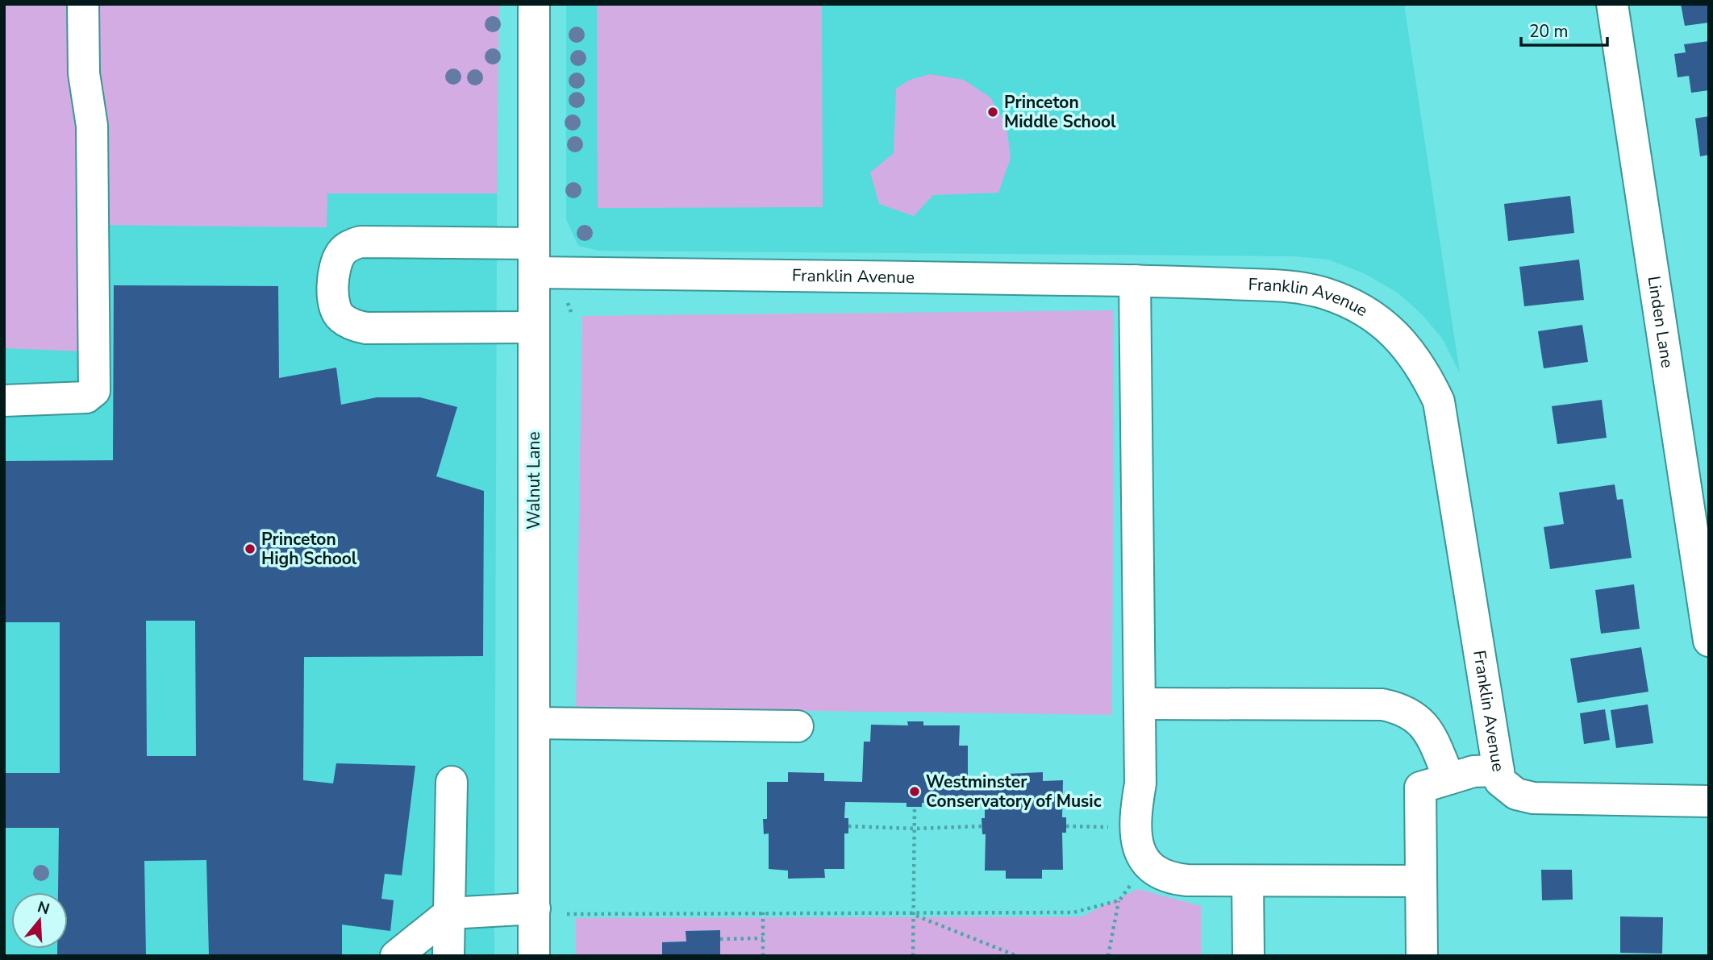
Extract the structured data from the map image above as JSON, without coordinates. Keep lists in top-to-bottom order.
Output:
{
  "streets": {
    "street": ["Franklin Avenue", "Linden Lane", "Walnut Lane"]
  },
  "crossings": [
    ["Franklin Avenue", "Walnut Lane"]
  ],
  "places": ["Princeton Middle School", "Princeton High School", "Westminster Conservatory of Music"],
  "scale_bar": "20 m",
  "north": "top"
}
